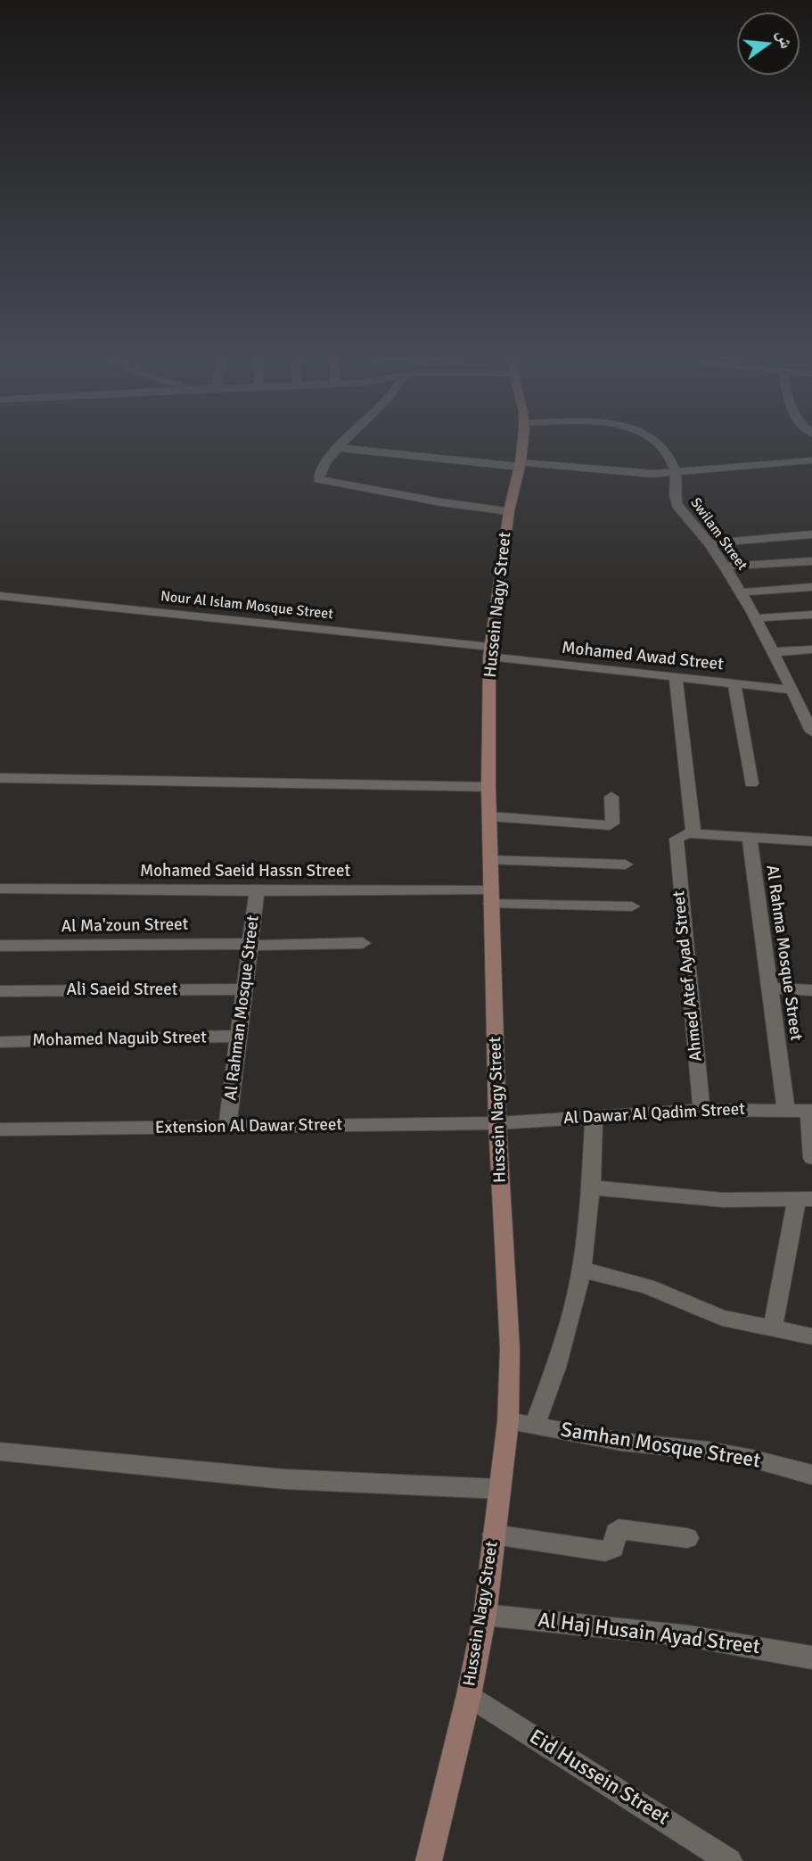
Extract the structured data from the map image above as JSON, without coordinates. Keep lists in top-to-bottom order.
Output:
{
  "streets": {
    "street": [
      "Swilam Street",
      "Hussein Nagy Street",
      "Nour Al Islam Mosque Street",
      "Mohamed Awad Street",
      "Mohamed Saeid Hassn Street",
      "Al Ma'zoun Street",
      "Al Rahma Mosque Street",
      "Ahmed Atef Ayad Street",
      "Ali Saeid Street",
      "Al Rahman Mosque Street",
      "Mohamed Naguib Street",
      "Al Dawar Al Qadim Street",
      "Extension Al Dawar Street",
      "Samhan Mosque Street",
      "Al Haj Husain Ayad Street",
      "Eid Hussein Street"
    ]
  },
  "crossings": [
    ["Swilam Street", "Mohamed Awad Street"],
    ["Hussein Nagy Street", "Nour Al Islam Mosque Street"],
    ["Hussein Nagy Street", "Mohamed Awad Street"],
    ["Hussein Nagy Street", "Mohamed Saeid Hassn Street"],
    ["Hussein Nagy Street", "Al Dawar Al Qadim Street"],
    ["Hussein Nagy Street", "Extension Al Dawar Street"],
    ["Hussein Nagy Street", "Samhan Mosque Street"],
    ["Hussein Nagy Street", "Al Haj Husain Ayad Street"],
    ["Hussein Nagy Street", "Eid Hussein Street"],
    ["Nour Al Islam Mosque Street", "Mohamed Awad Street"],
    ["Mohamed Saeid Hassn Street", "Al Rahman Mosque Street"],
    ["Al Ma'zoun Street", "Al Rahman Mosque Street"],
    ["Al Rahma Mosque Street", "Al Dawar Al Qadim Street"],
    ["Ahmed Atef Ayad Street", "Al Dawar Al Qadim Street"],
    ["Ali Saeid Street", "Al Rahman Mosque Street"],
    ["Al Rahman Mosque Street", "Mohamed Naguib Street"],
    ["Al Rahman Mosque Street", "Extension Al Dawar Street"],
    ["Al Dawar Al Qadim Street", "Extension Al Dawar Street"]
  ],
  "north": "right"
}
